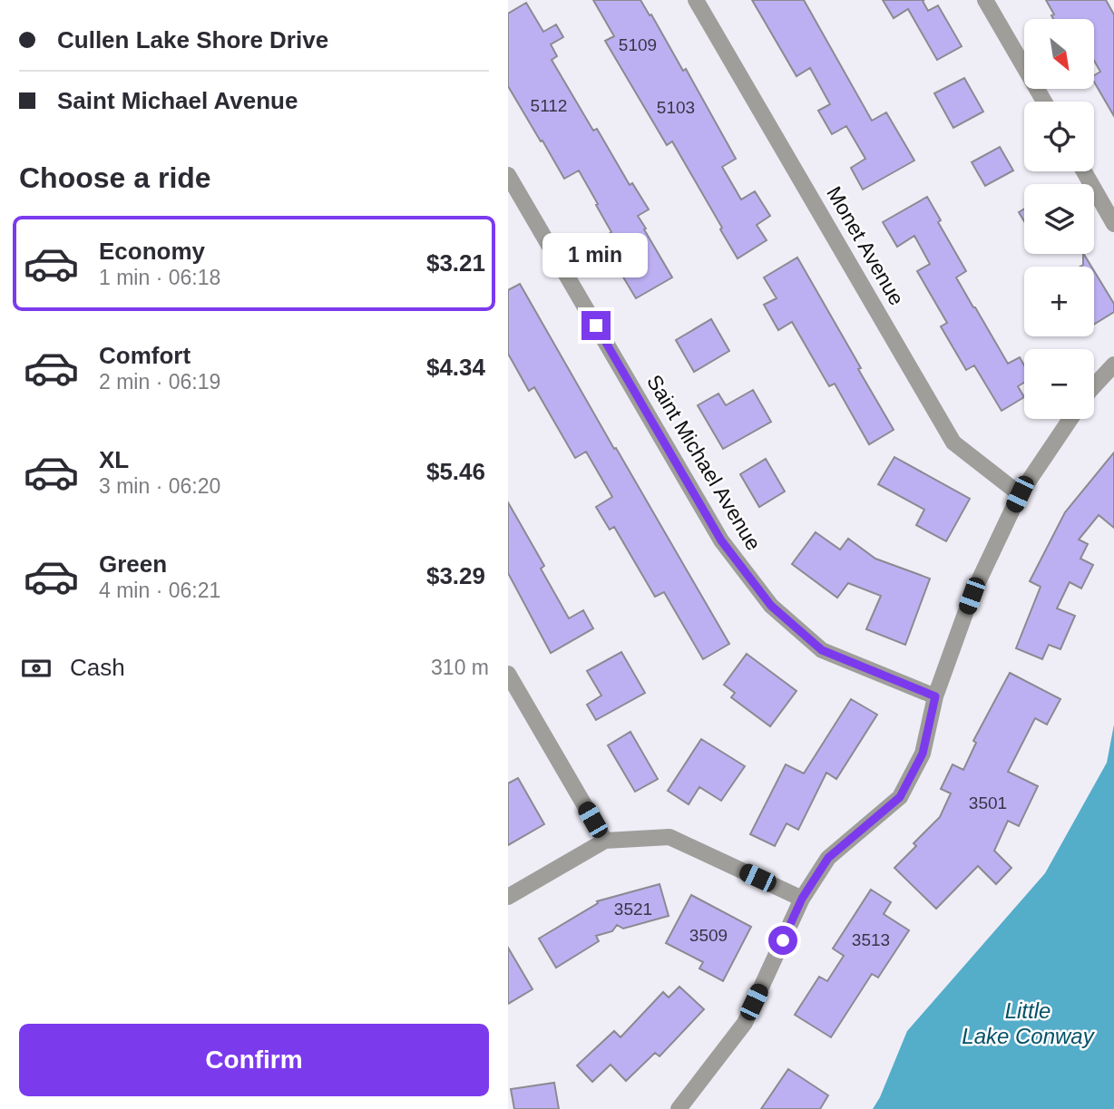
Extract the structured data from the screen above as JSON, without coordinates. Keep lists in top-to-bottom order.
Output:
{
  "streets": {
    "street": ["Monet Avenue", "Saint Michael Avenue"]
  },
  "water": ["Little Lake Conway"],
  "house_numbers": [
    "5109",
    "5112",
    "5103",
    "3501",
    "3521",
    "3509",
    "3513"
  ],
  "north": "bottom right",
  "page": {
    "banner": ["Cullen Lake Shore Drive", "Saint Michael Avenue"],
    "map_buttons": ["+", "−"],
    "heading": "Choose a ride",
    "list": [
      {
        "name": "Economy",
        "note": "1 min · 06:18",
        "value": "$3.21"
      },
      {
        "name": "Comfort",
        "note": "2 min · 06:19",
        "value": "$4.34"
      },
      {
        "name": "XL",
        "note": "3 min · 06:20",
        "value": "$5.46"
      },
      {
        "name": "Green",
        "note": "4 min · 06:21",
        "value": "$3.29"
      }
    ],
    "bubble": "1 min",
    "pay": ["Cash", "310 m"],
    "buttons": "Confirm"
  }
}
